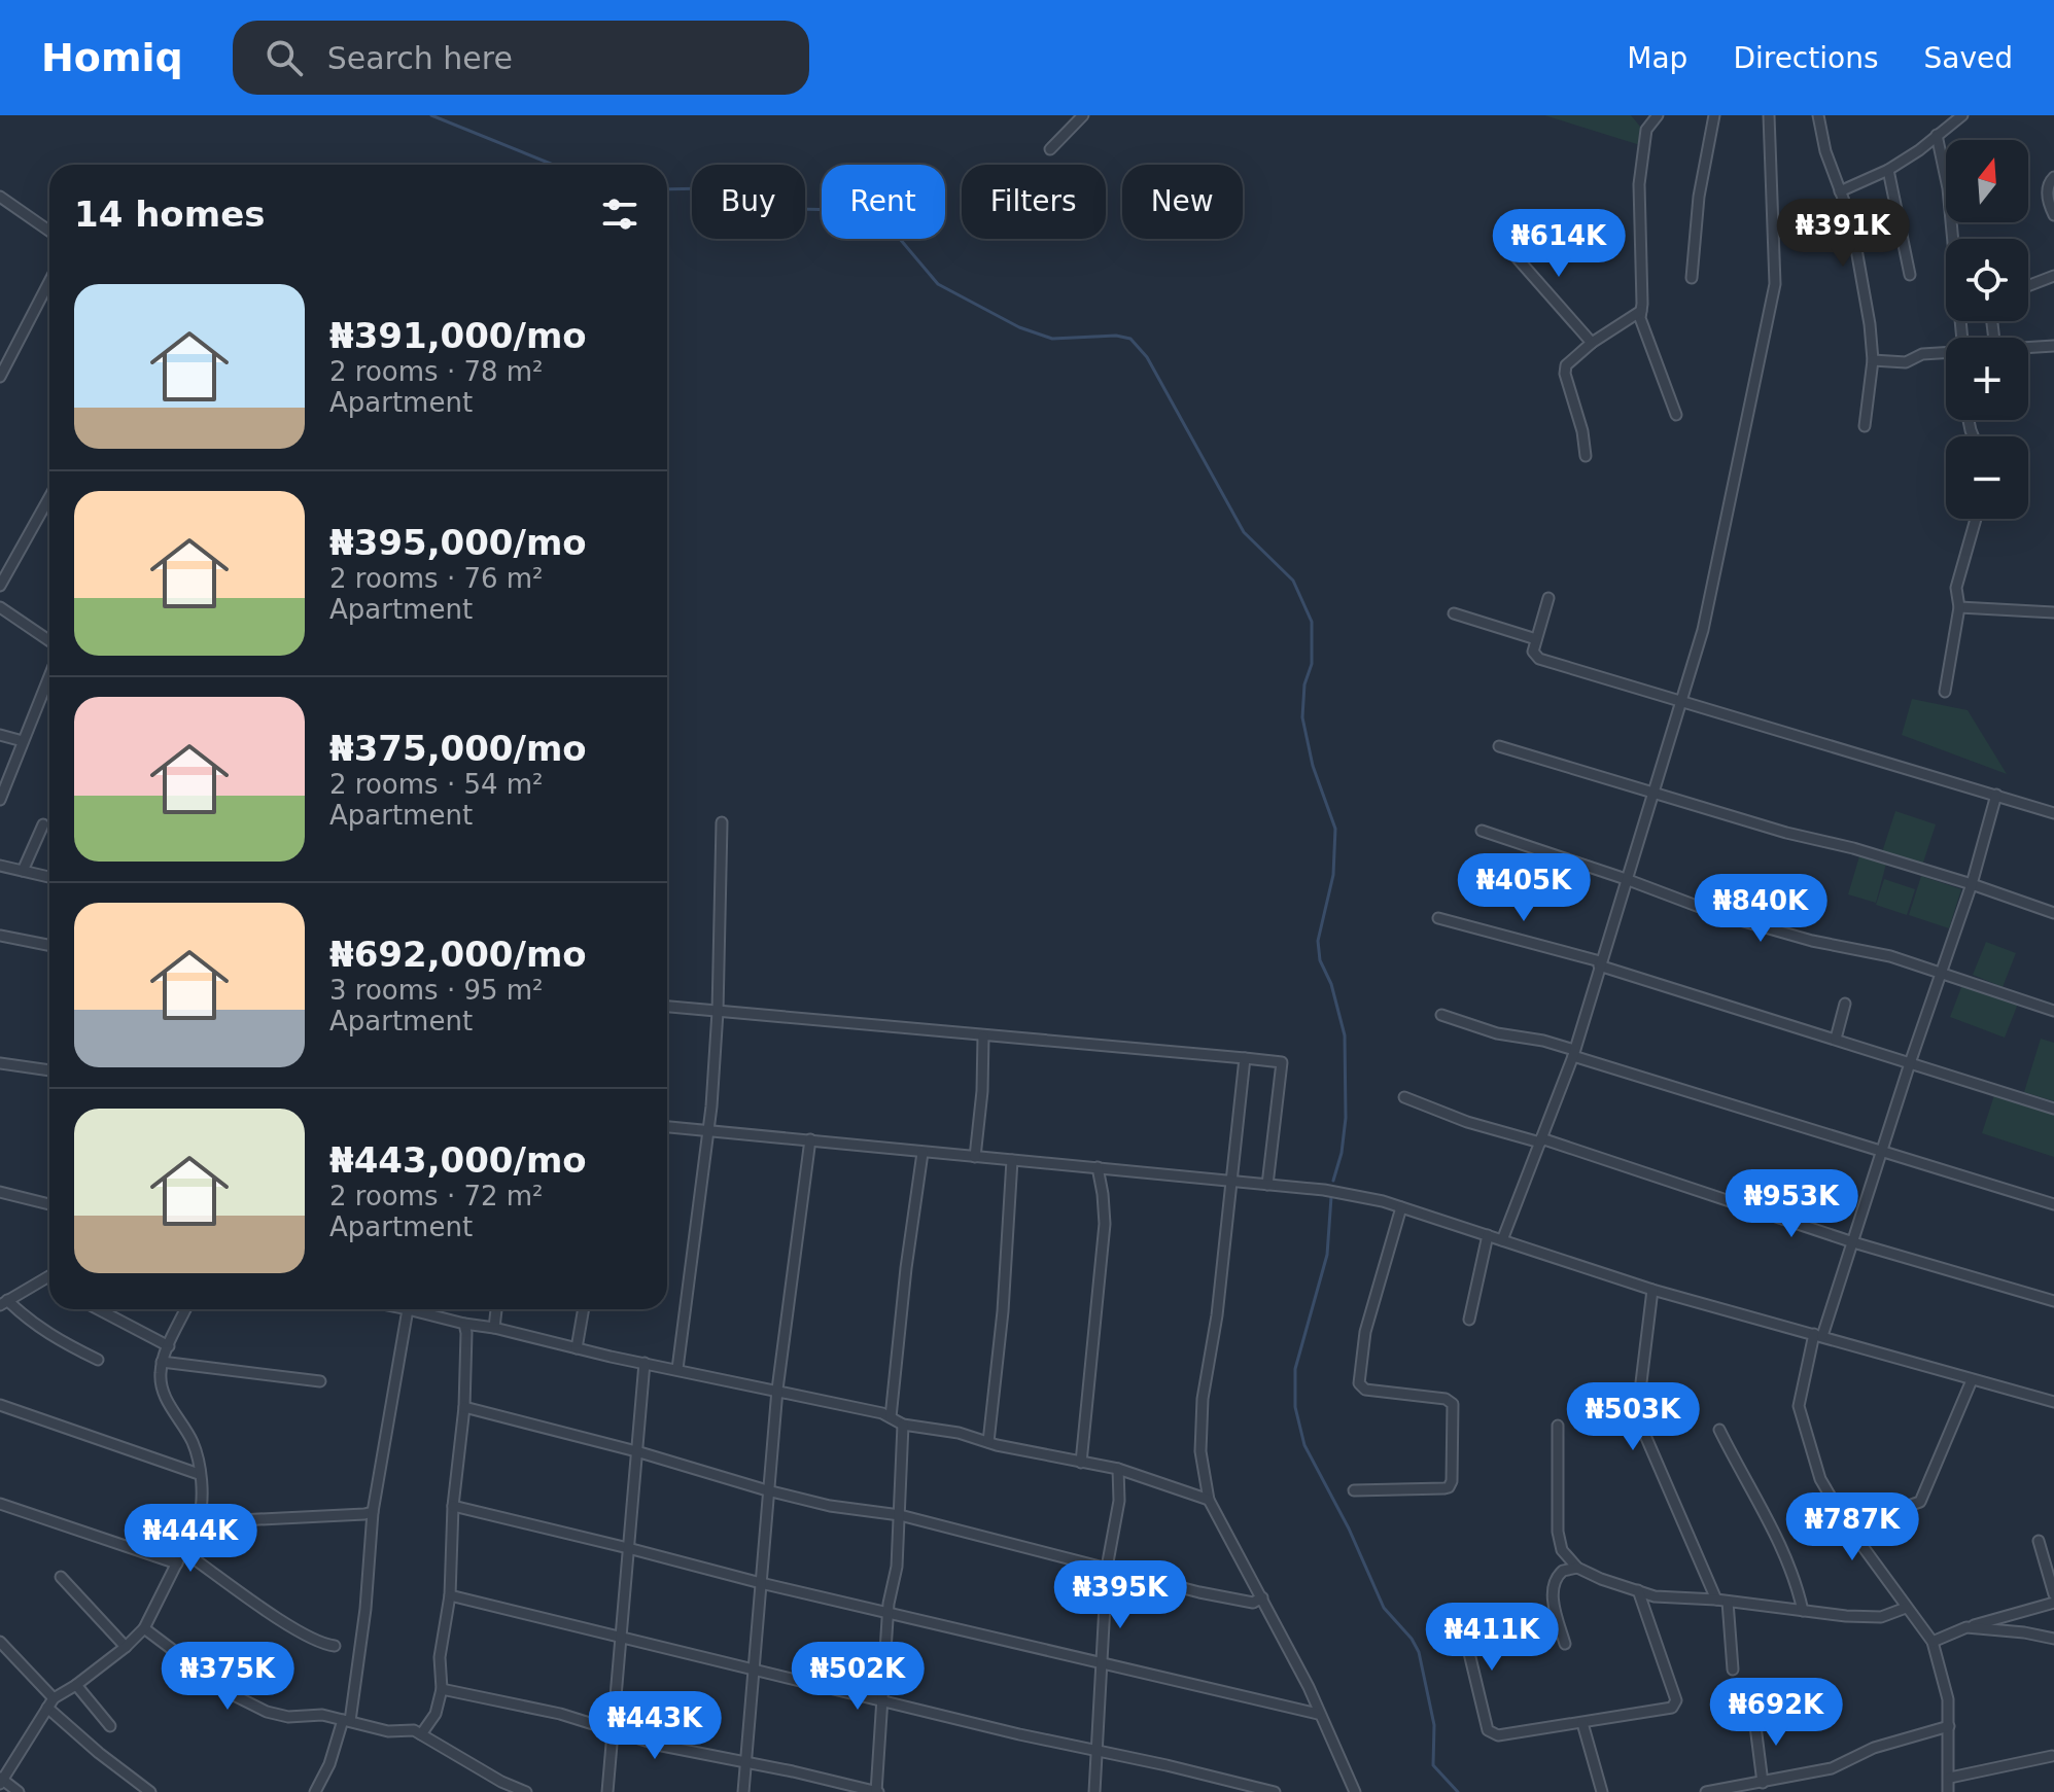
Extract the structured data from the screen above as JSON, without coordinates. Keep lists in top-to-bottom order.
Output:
{
  "north": "top",
  "page": {
    "header": "Homiq",
    "search": "Search here",
    "nav": ["Map", "Directions", "Saved"],
    "map_buttons": ["+", "−"],
    "chip": [
      "Buy",
      "Rent",
      "Filters",
      "New"
    ],
    "heading": "14 homes",
    "price": [
      "₦391K",
      "₦614K",
      "₦405K",
      "₦840K",
      "₦953K",
      "₦503K",
      "₦787K",
      "₦444K",
      "₦395K",
      "₦411K",
      "₦375K",
      "₦502K",
      "₦692K",
      "₦443K"
    ],
    "list": [
      {
        "name": "₦391,000/mo",
        "note": "2 rooms · 78 m² · Apartment"
      },
      {
        "name": "₦395,000/mo",
        "note": "2 rooms · 76 m² · Apartment"
      },
      {
        "name": "₦375,000/mo",
        "note": "2 rooms · 54 m² · Apartment"
      },
      {
        "name": "₦692,000/mo",
        "note": "3 rooms · 95 m² · Apartment"
      },
      {
        "name": "₦443,000/mo",
        "note": "2 rooms · 72 m² · Apartment"
      }
    ]
  }
}
